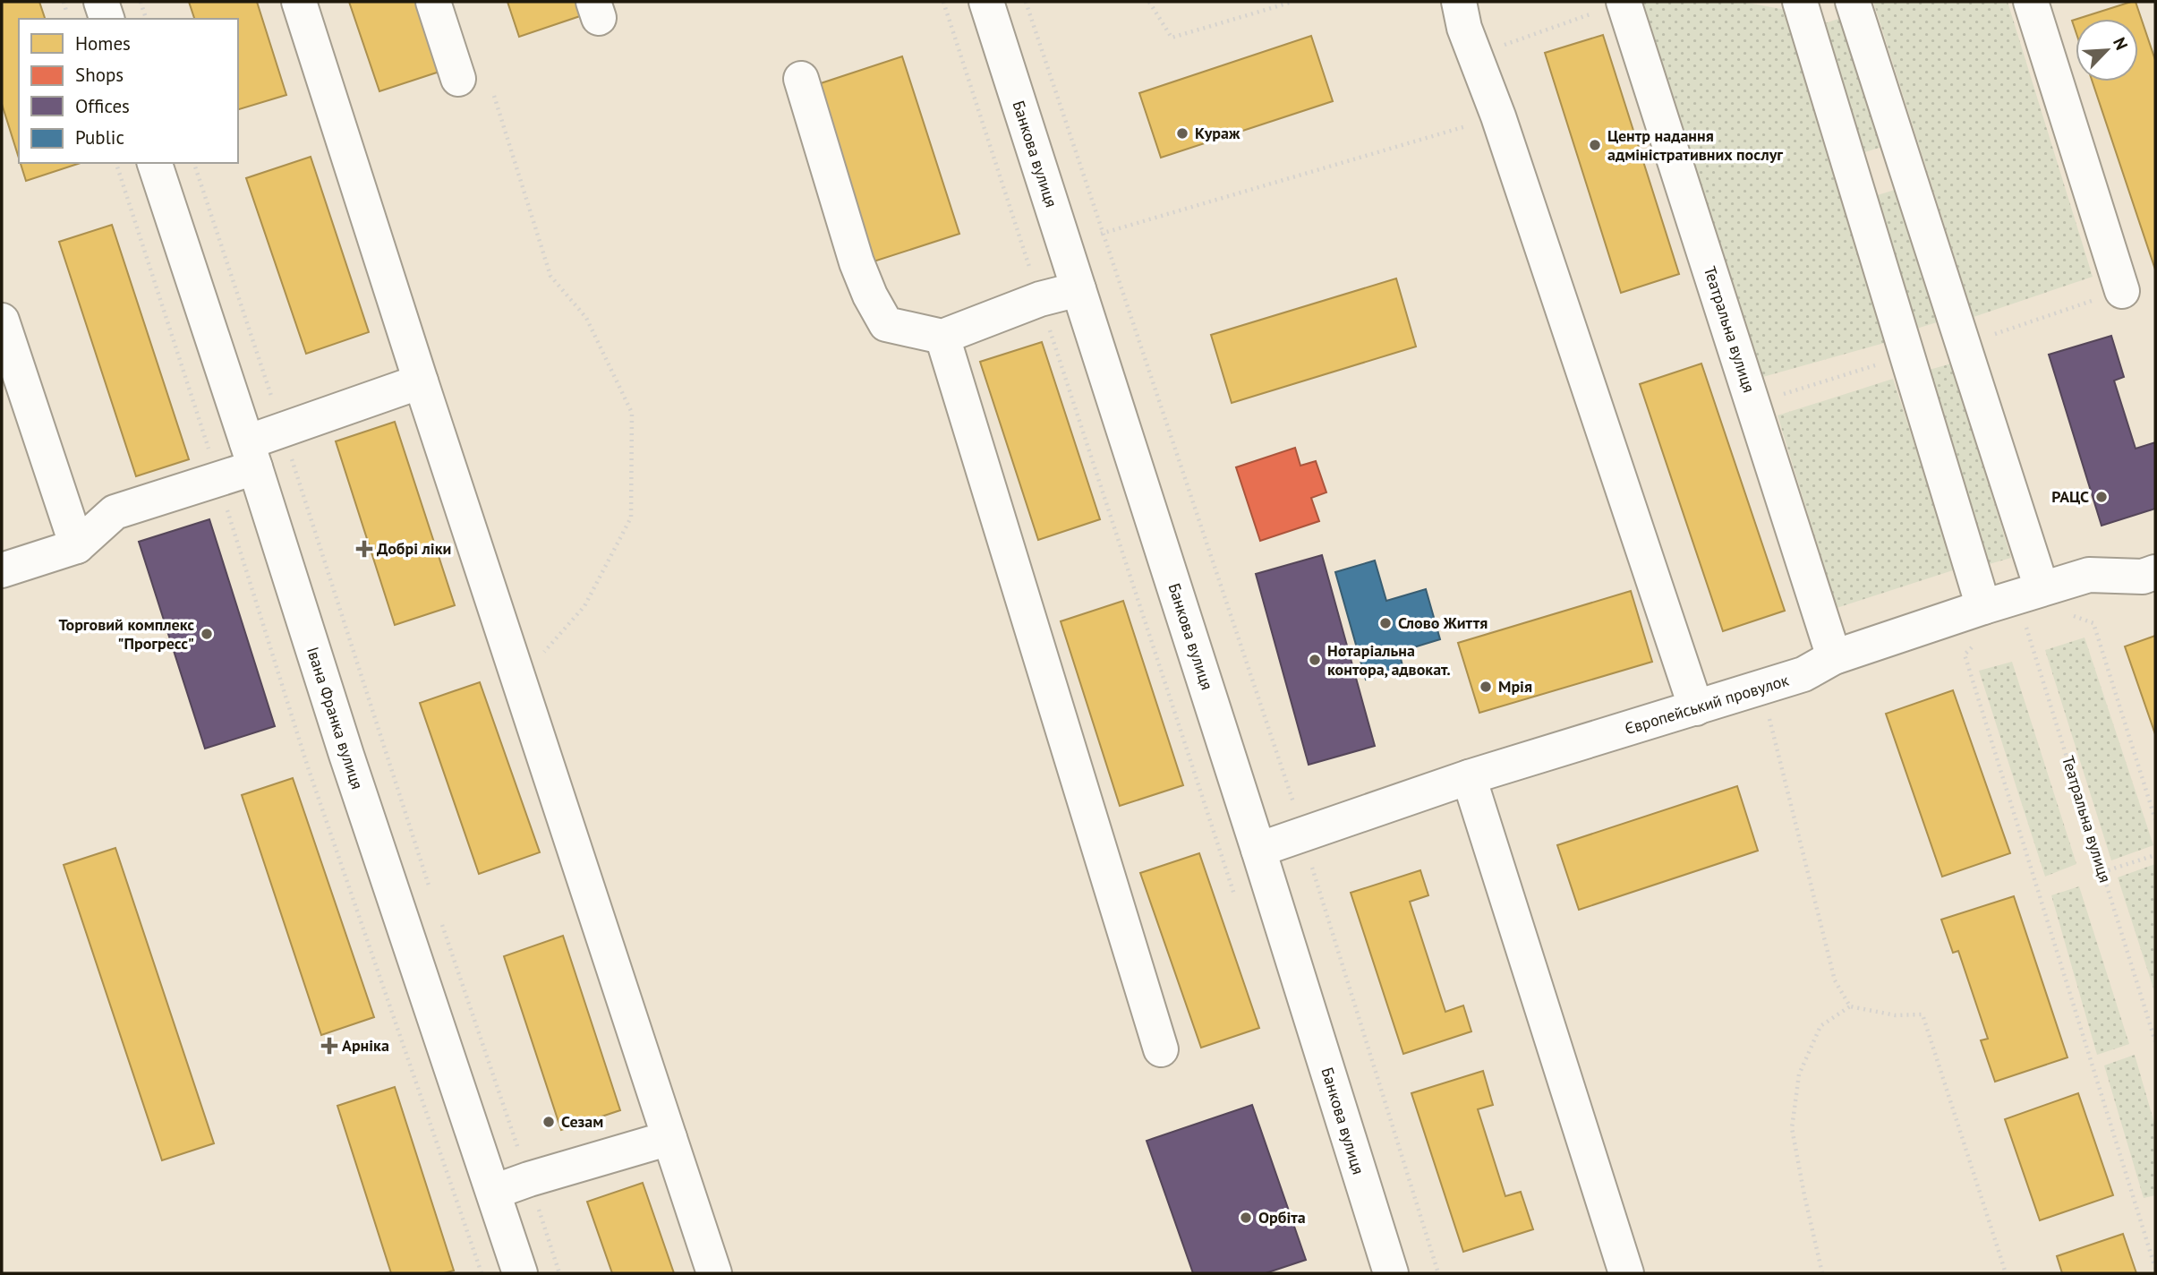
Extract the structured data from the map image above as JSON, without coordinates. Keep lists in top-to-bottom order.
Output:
{
  "streets": {
    "street": [
      "Банкова вулиця",
      "Театральна вулиця",
      "Європейський провулок",
      "Івана Франка вулиця"
    ]
  },
  "crossings": [
    ["Банкова вулиця", "Європейський провулок"],
    ["Театральна вулиця", "Європейський провулок"]
  ],
  "places": {
    "other": [
      "Кураж",
      "Центр надання адміністративних послуг",
      "РАЦС",
      "Слово Життя",
      "Торговий комплекс \"Прогресс\"",
      "Нотаріальна контора, адвокат.",
      "Мрія",
      "Сезам",
      "Орбіта"
    ],
    "health": ["Добрі ліки", "Арніка"]
  },
  "legend": [
    "Homes",
    "Shops",
    "Offices",
    "Public"
  ],
  "north": "top right"
}
